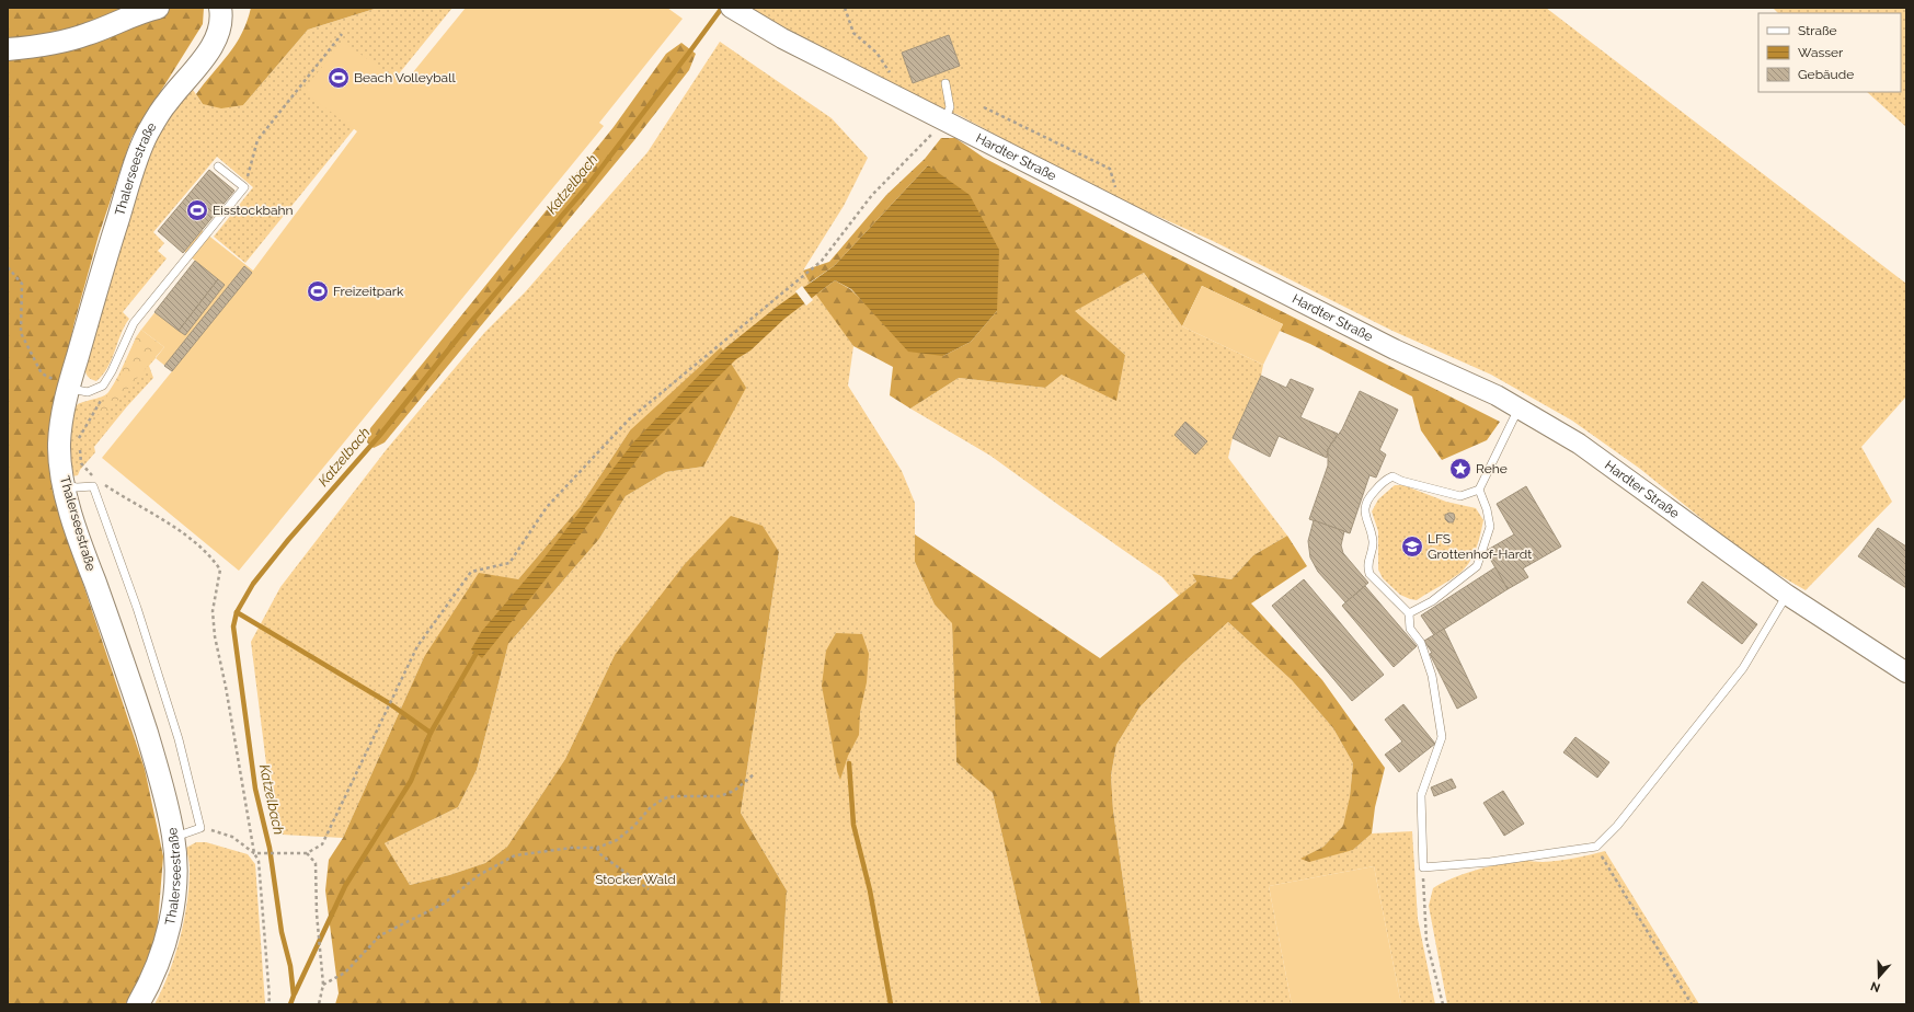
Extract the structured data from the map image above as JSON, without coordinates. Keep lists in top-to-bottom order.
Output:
{
  "streets": {
    "main road": ["Thalerseestraße"],
    "street": ["Hardter Straße"]
  },
  "water": ["Katzelbach"],
  "parks": ["Stocker Wald"],
  "places": {
    "sports": ["Beach Volleyball", "Eisstockbahn", "Freizeitpark"],
    "place": ["Rehe"],
    "school or university": ["LFS Grottenhof-Hardt"]
  },
  "legend": ["Straße", "Wasser", "Gebäude"],
  "north": "bottom"
}
